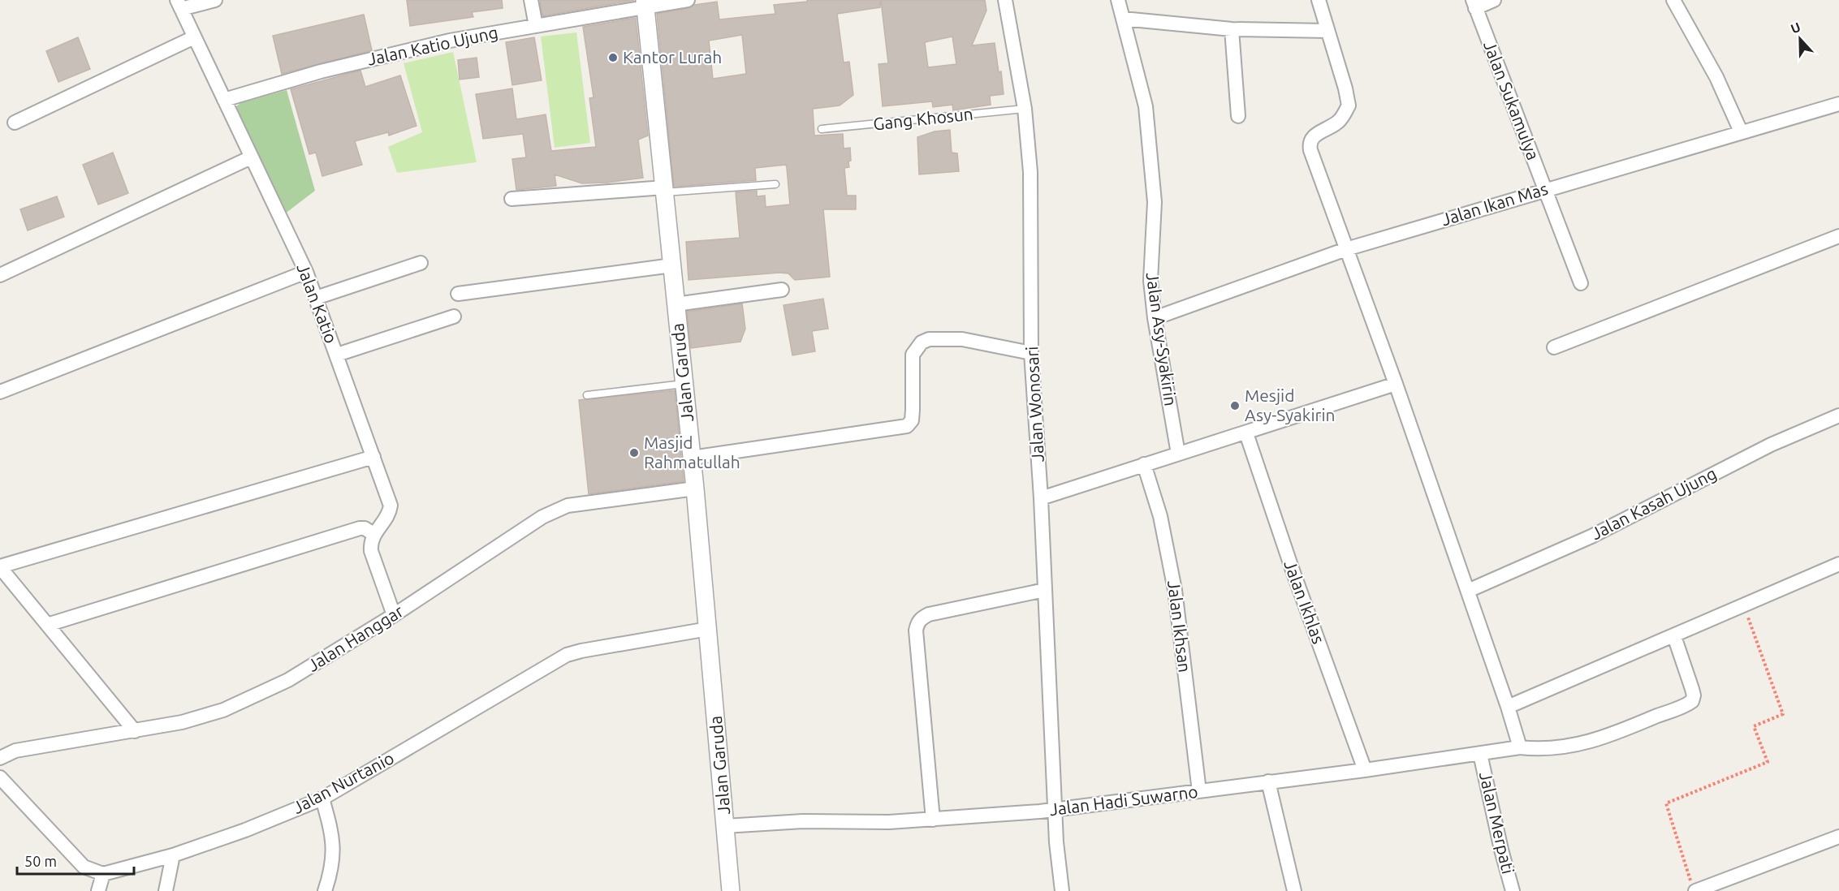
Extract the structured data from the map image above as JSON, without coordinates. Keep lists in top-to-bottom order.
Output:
{
  "streets": {
    "street": [
      "Jalan Katio Ujung",
      "Jalan Sukamulya",
      "Jalan Ikan Mas",
      "Jalan Katio",
      "Jalan Asy-Syakirin",
      "Jalan Garuda",
      "Jalan Wonosari",
      "Jalan Kasah Ujung",
      "Jalan Ikhlas",
      "Jalan Ikhsan",
      "Jalan Hanggar",
      "Jalan Nurtanio",
      "Jalan Hadi Suwarno",
      "Jalan Merpati"
    ],
    "lane": ["Gang Khosun"]
  },
  "crossings": [
    ["Jalan Katio Ujung", "Jalan Katio"],
    ["Jalan Katio Ujung", "Jalan Garuda"],
    ["Jalan Sukamulya", "Jalan Ikan Mas"],
    ["Gang Khosun", "Jalan Wonosari"],
    ["Jalan Ikan Mas", "Jalan Asy-Syakirin"],
    ["Jalan Garuda", "Jalan Hanggar"],
    ["Jalan Garuda", "Jalan Nurtanio"],
    ["Jalan Garuda", "Jalan Hadi Suwarno"],
    ["Jalan Wonosari", "Jalan Hadi Suwarno"],
    ["Jalan Ikhlas", "Jalan Hadi Suwarno"],
    ["Jalan Ikhsan", "Jalan Hadi Suwarno"],
    ["Jalan Hadi Suwarno", "Jalan Merpati"]
  ],
  "places": ["Kantor Lurah", "Mesjid Asy-Syakirin", "Masjid Rahmatullah"],
  "scale_bar": "50 m",
  "north": "top"
}
